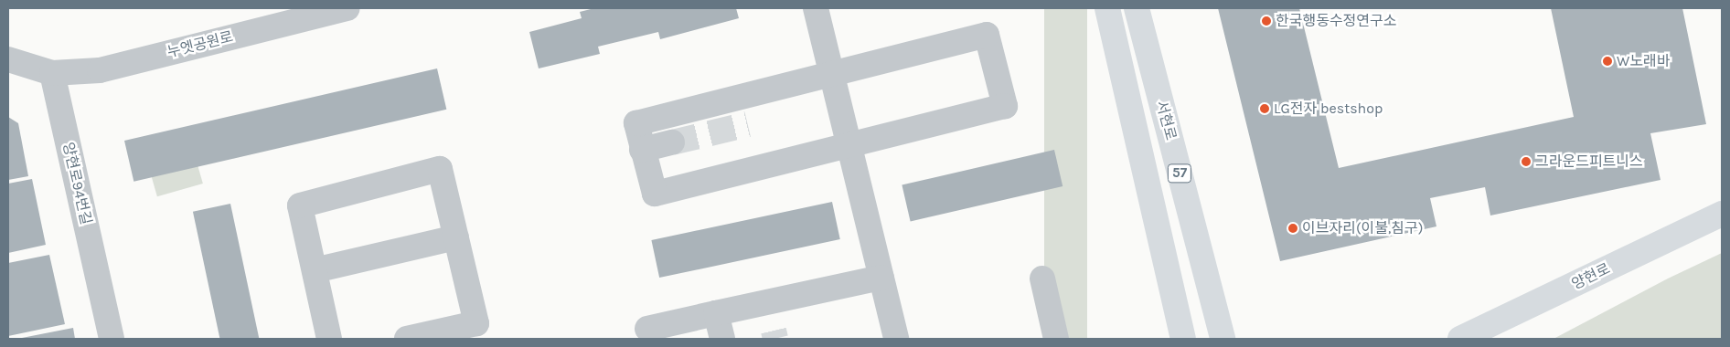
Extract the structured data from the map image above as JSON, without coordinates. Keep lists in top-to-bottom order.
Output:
{
  "streets": {
    "main road": ["서현로", "57", "양현로"],
    "street": ["누엣공원로", "양현로94번길"]
  },
  "crossings": [
    ["누엣공원로", "양현로94번길"]
  ],
  "places": [
    "한국행동수정연구소",
    "W노래바",
    "LG전자 bestshop",
    "그라운드피트니스",
    "이브자리(이불,침구)"
  ]
}
